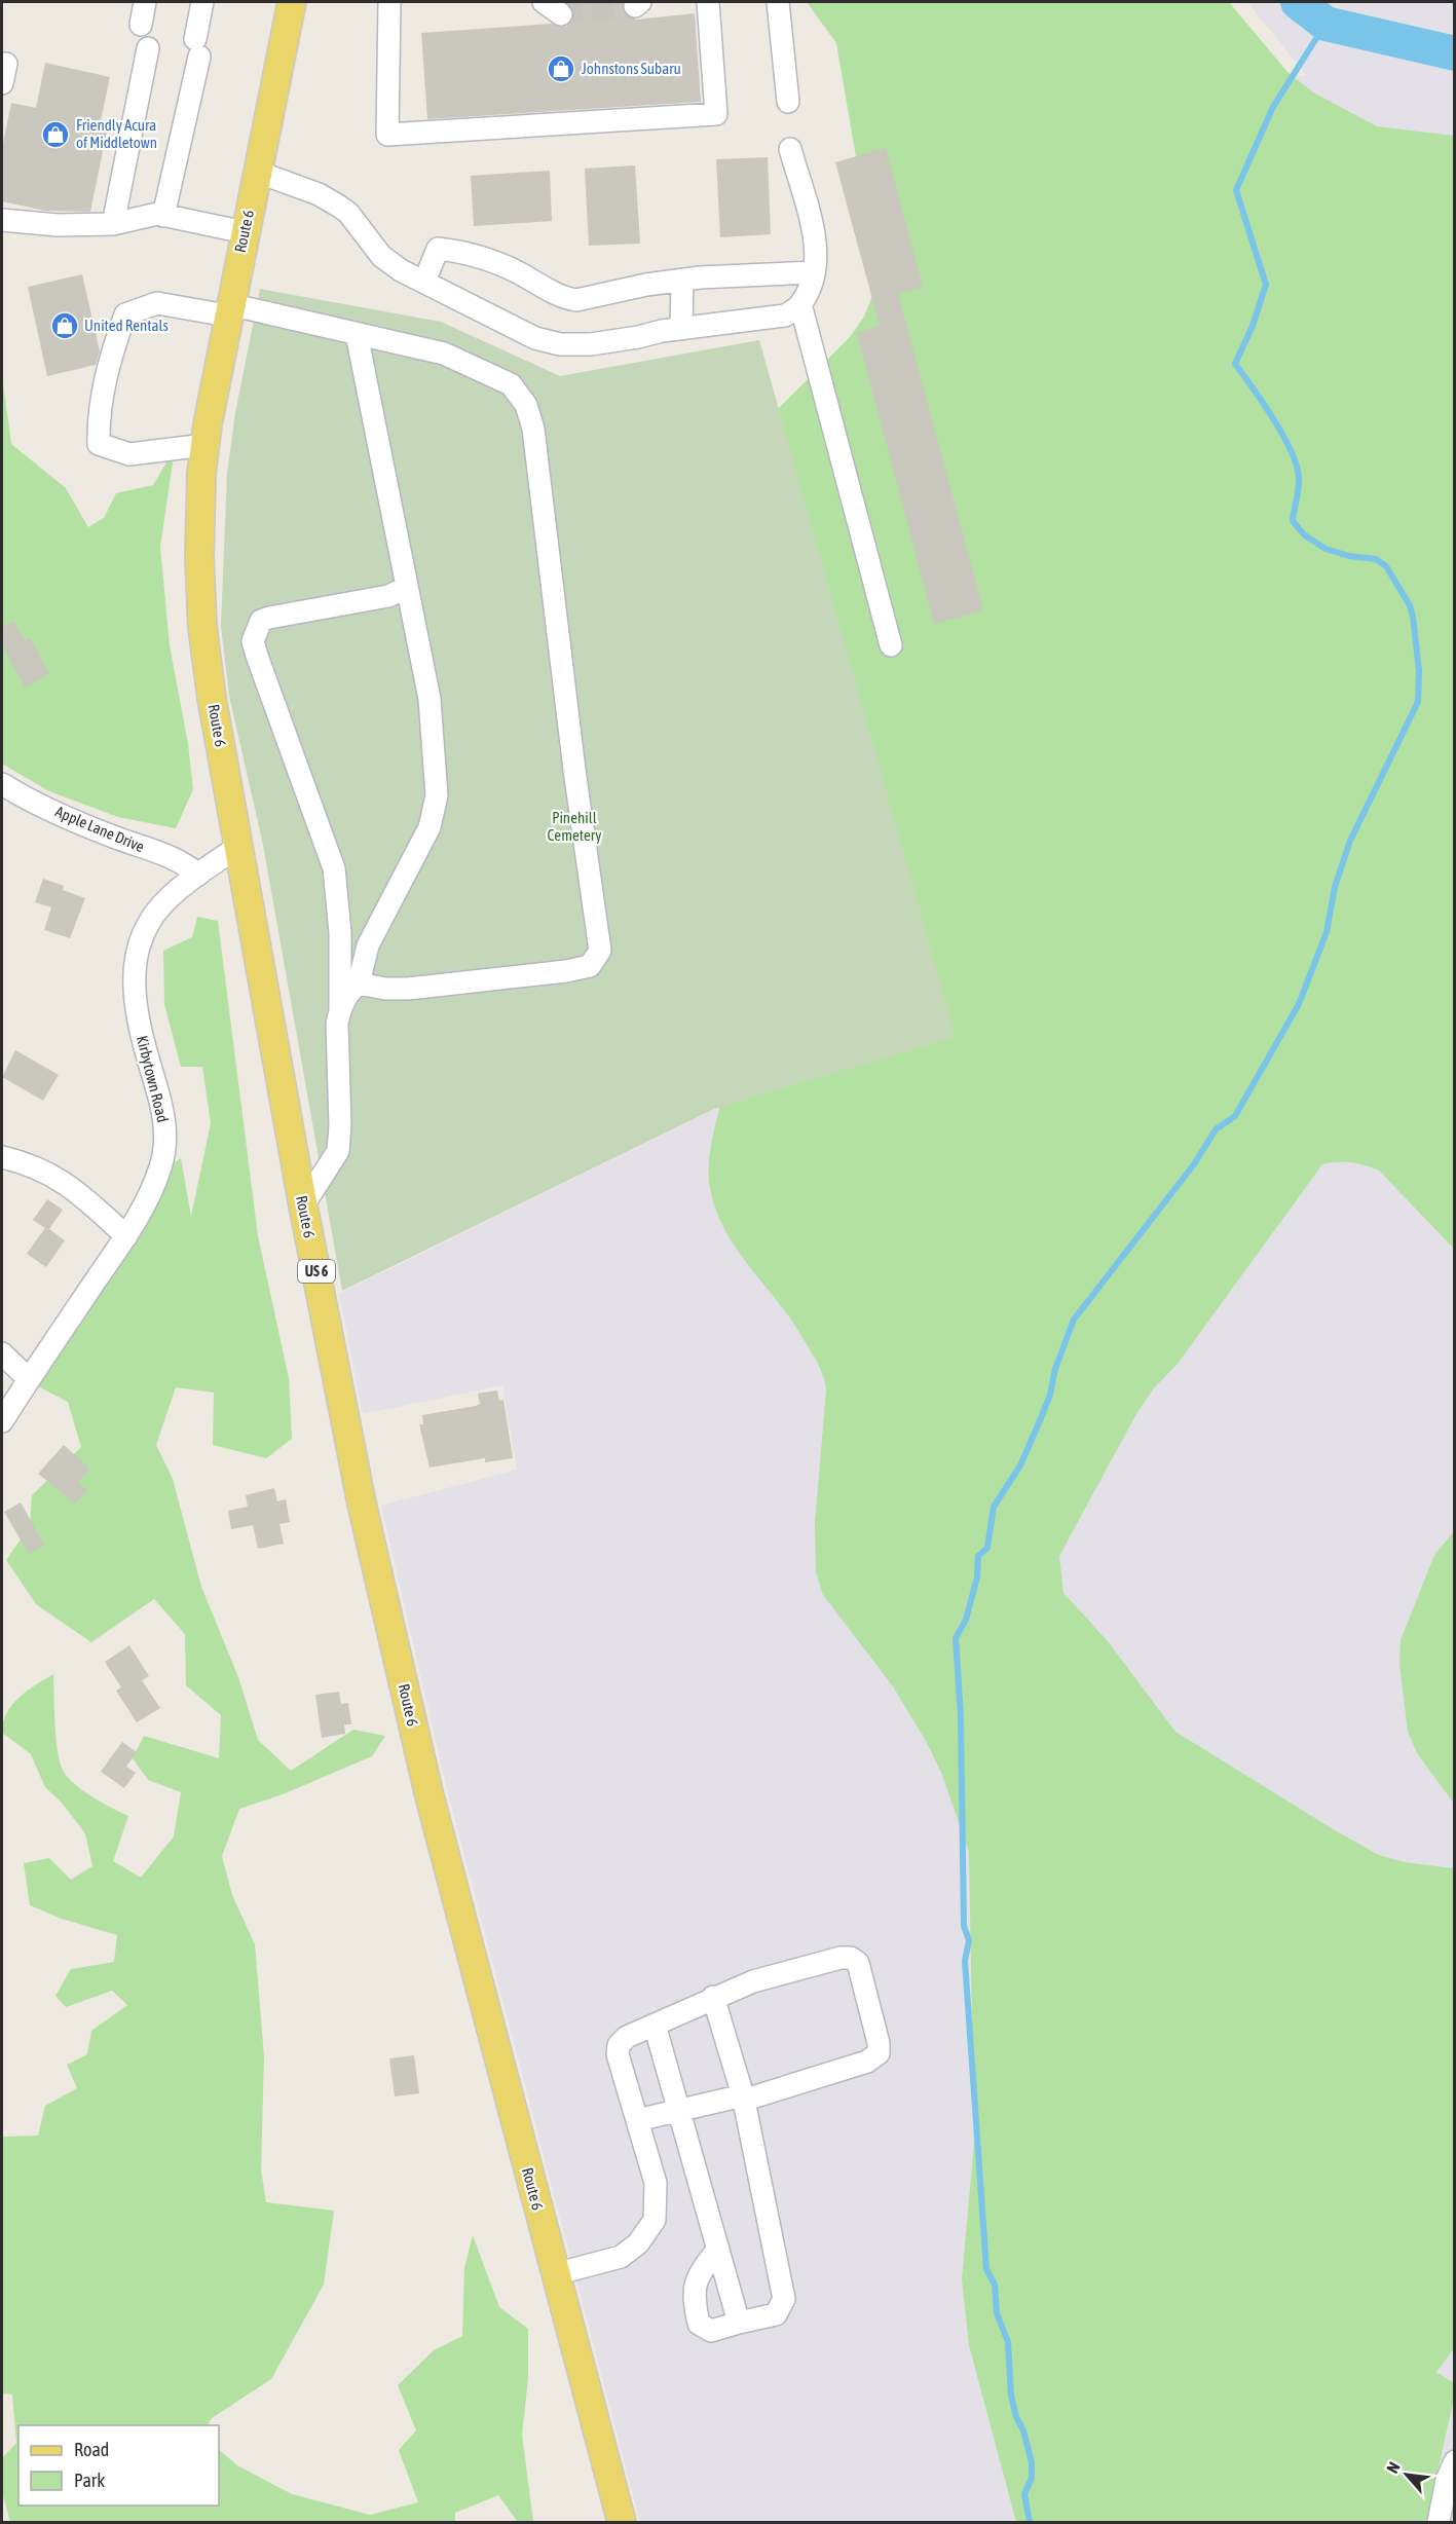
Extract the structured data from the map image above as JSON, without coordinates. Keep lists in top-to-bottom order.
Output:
{
  "streets": {
    "main road": ["Route 6", "US 6"],
    "street": ["Apple Lane Drive", "Kirbytown Road"]
  },
  "crossings": [
    ["Route 6", "Kirbytown Road"],
    ["Apple Lane Drive", "Kirbytown Road"]
  ],
  "parks": ["Pinehill Cemetery"],
  "places": {
    "shop": ["Johnstons Subaru", "Friendly Acura of Middletown", "United Rentals"]
  },
  "legend": ["Road", "Park"],
  "north": "top left"
}
